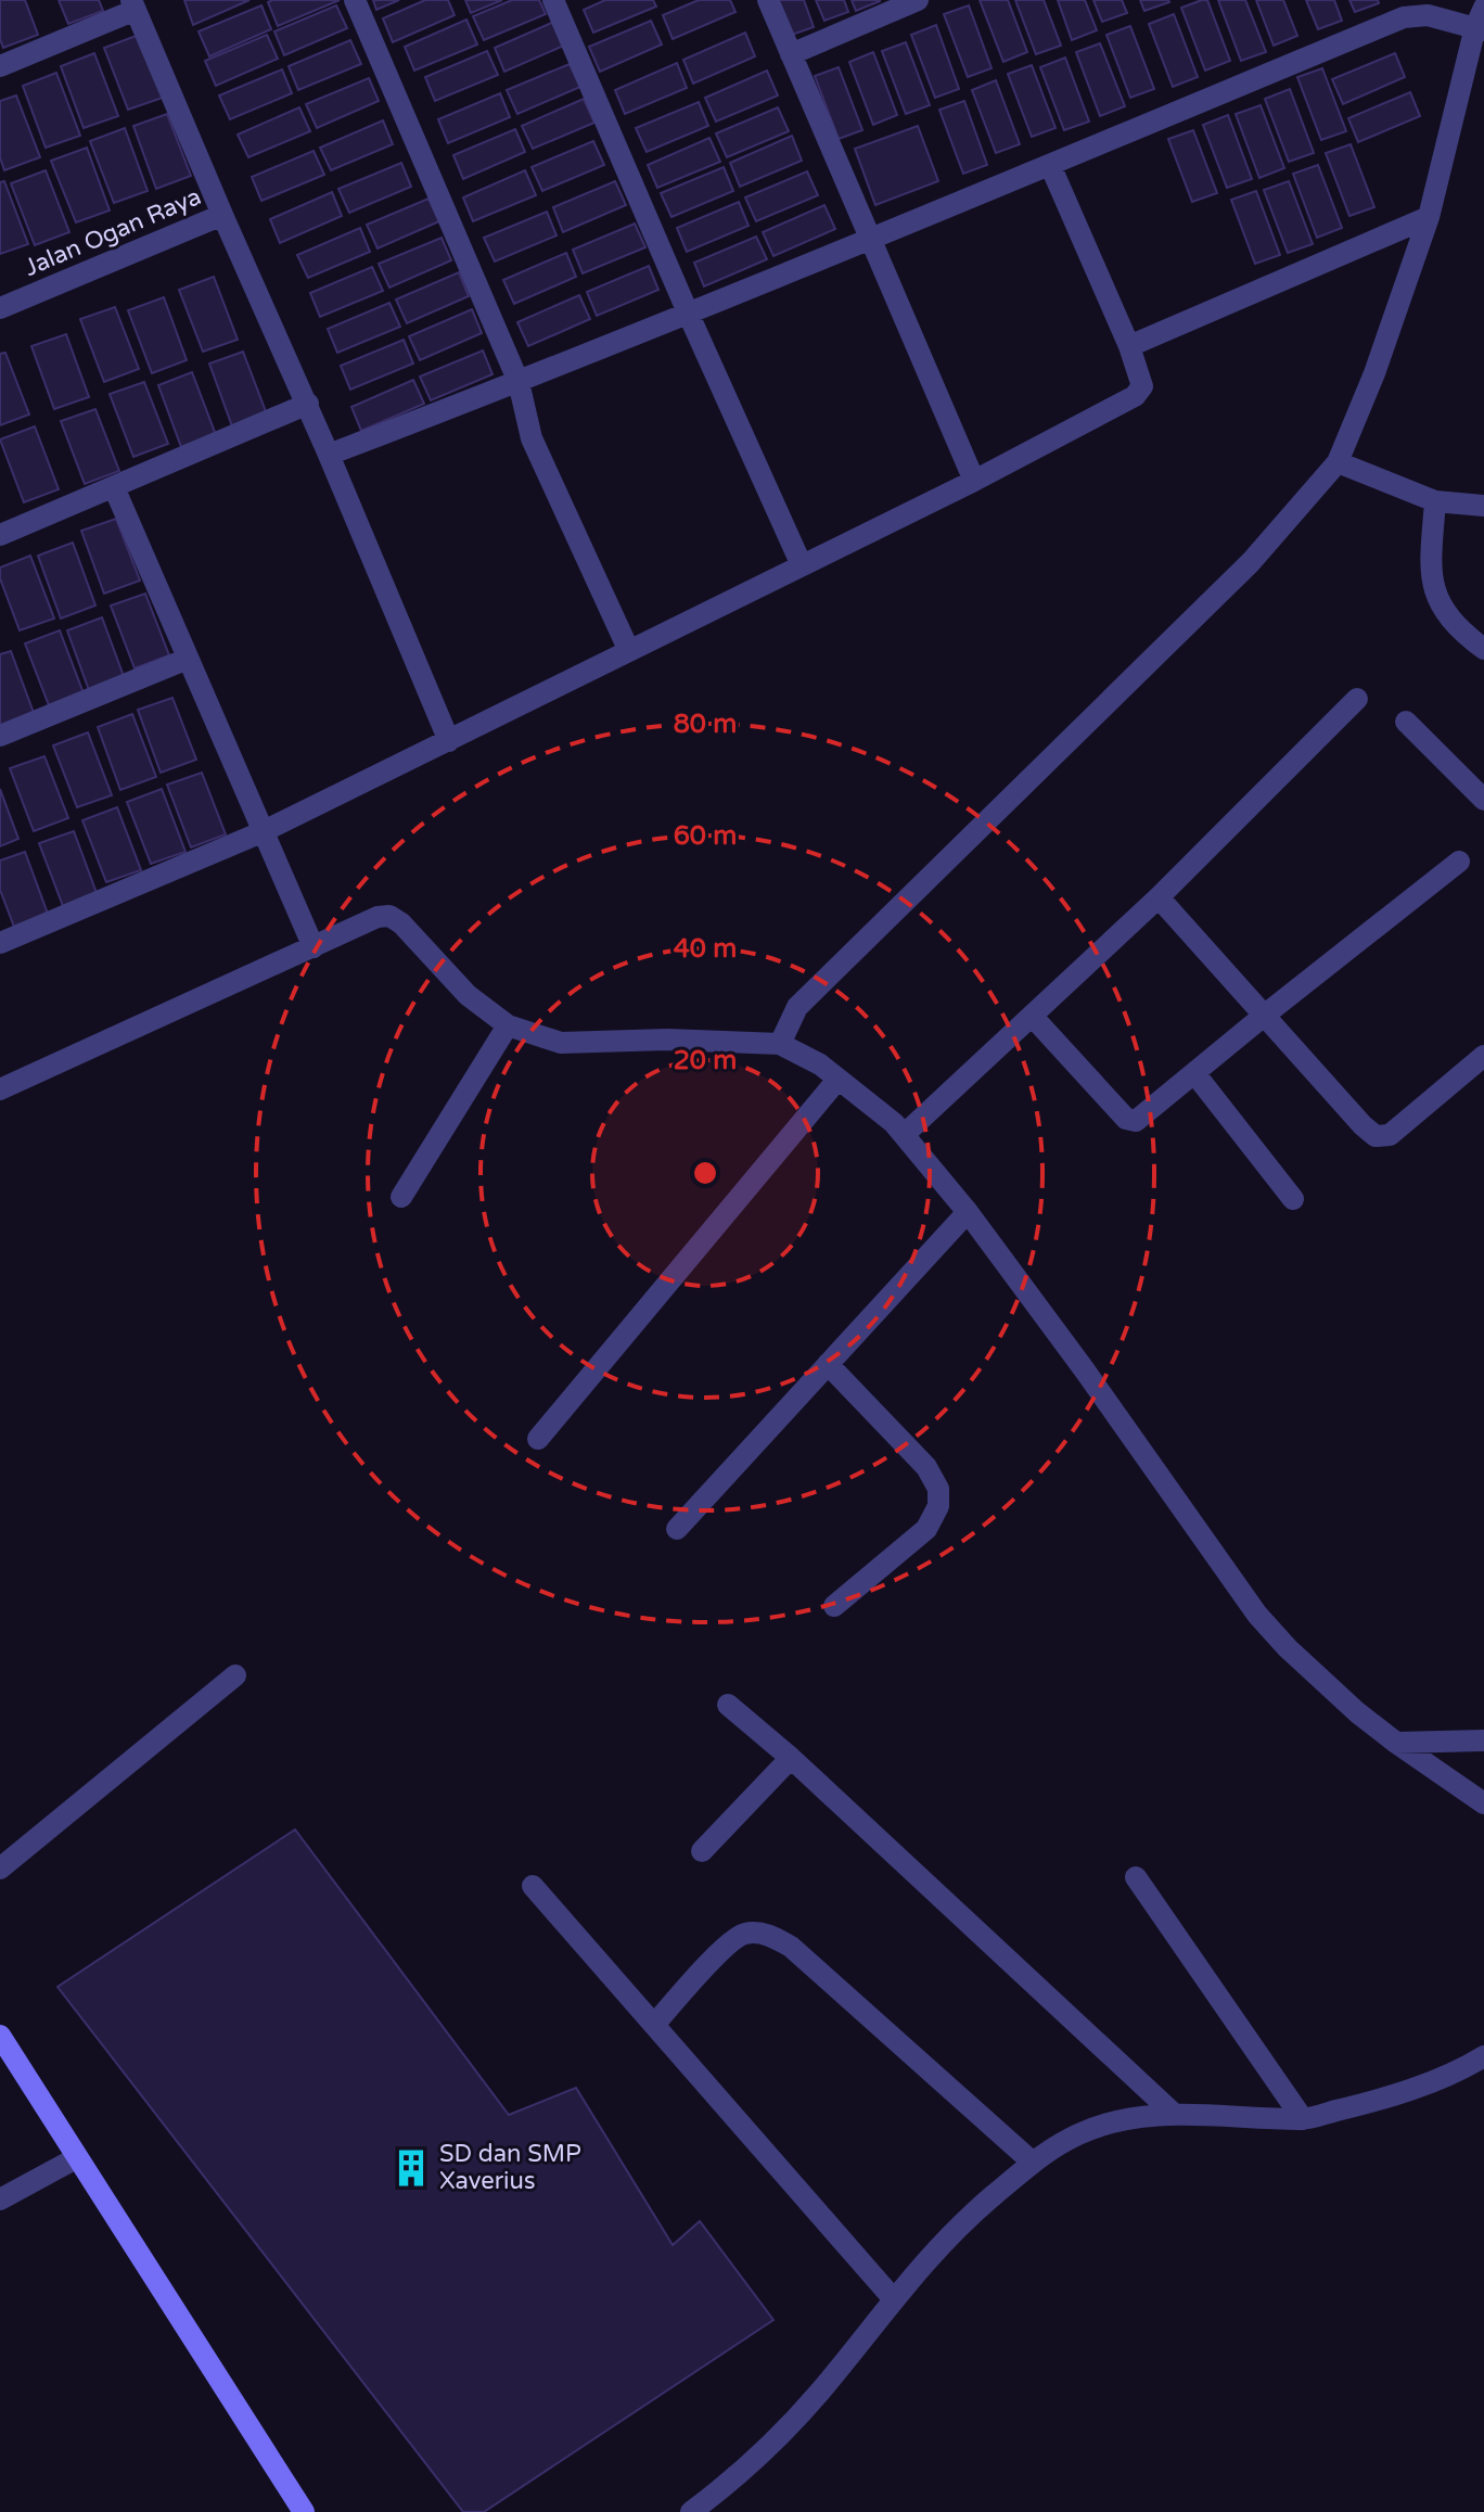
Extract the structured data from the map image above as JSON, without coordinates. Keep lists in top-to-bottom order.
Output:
{
  "streets": {
    "street": ["Jalan Ogan Raya"]
  },
  "places": {
    "building": ["SD dan SMP Xaverius"]
  },
  "rings": [
    "80 m",
    "60 m",
    "40 m",
    "20 m"
  ]
}
